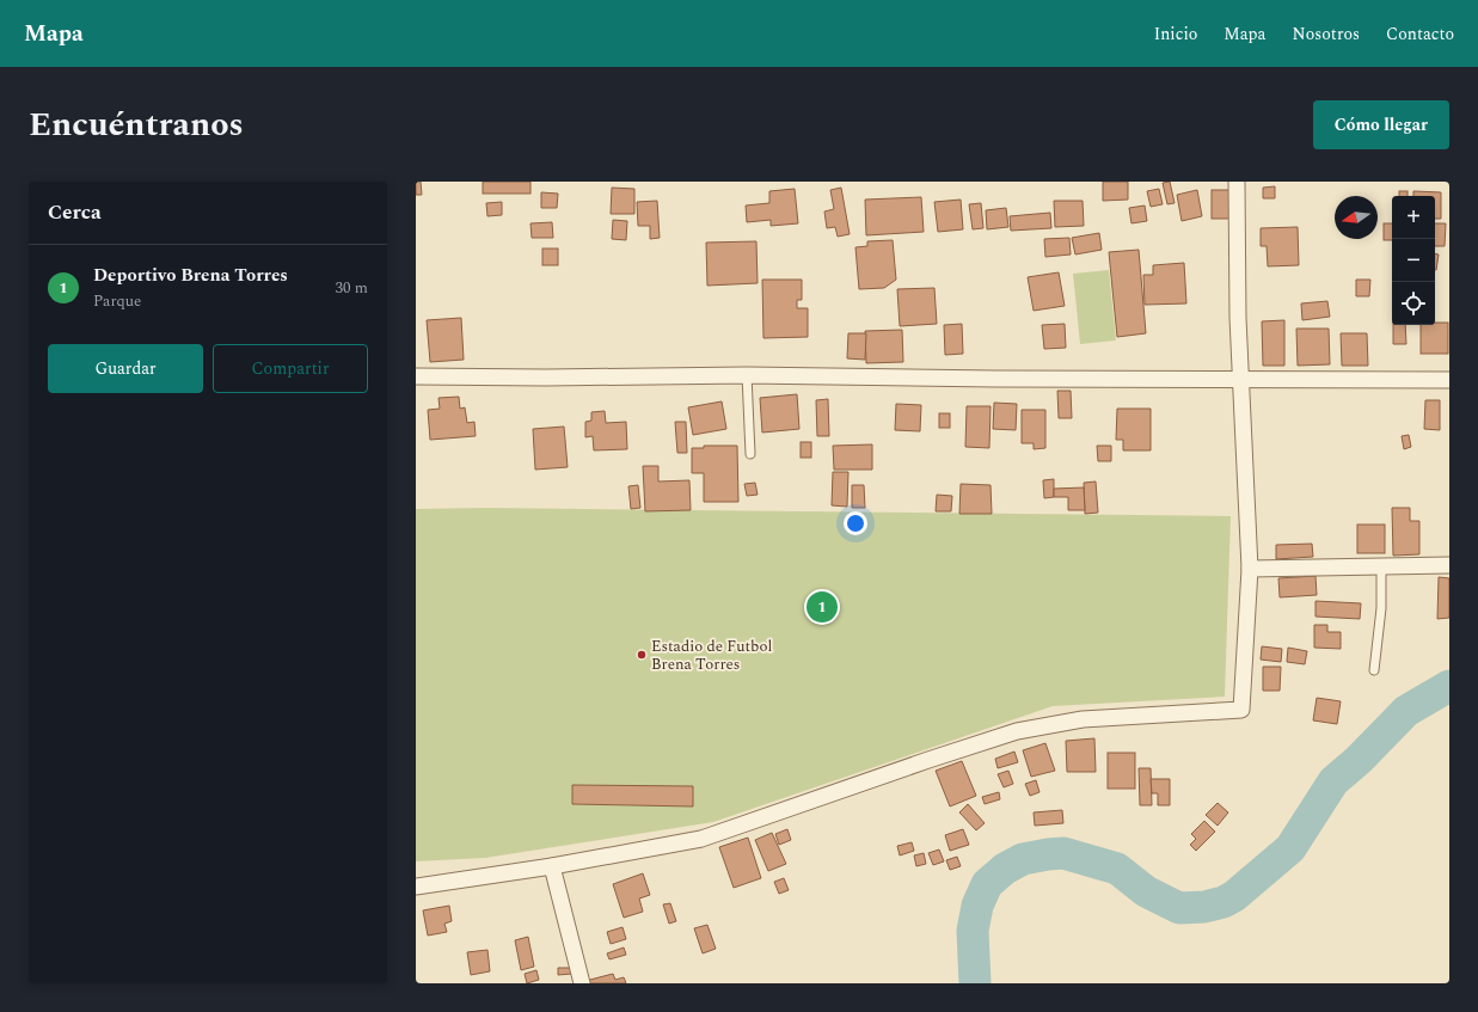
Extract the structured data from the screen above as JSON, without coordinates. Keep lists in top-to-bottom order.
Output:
{
  "places": ["Estadio de Futbol Brena Torres"],
  "north": "left",
  "page": {
    "header": "Mapa",
    "nav": [
      "Inicio",
      "Mapa",
      "Nosotros",
      "Contacto"
    ],
    "title": "Encuéntranos",
    "buttons": [
      "Cómo llegar",
      ["Guardar", "Compartir"]
    ],
    "heading": "Cerca",
    "map_buttons": ["+", "−"],
    "list": [
      {
        "mark": "1",
        "name": "Deportivo Brena Torres",
        "note": "Parque",
        "value": "30 m"
      }
    ],
    "pins": "1"
  }
}
